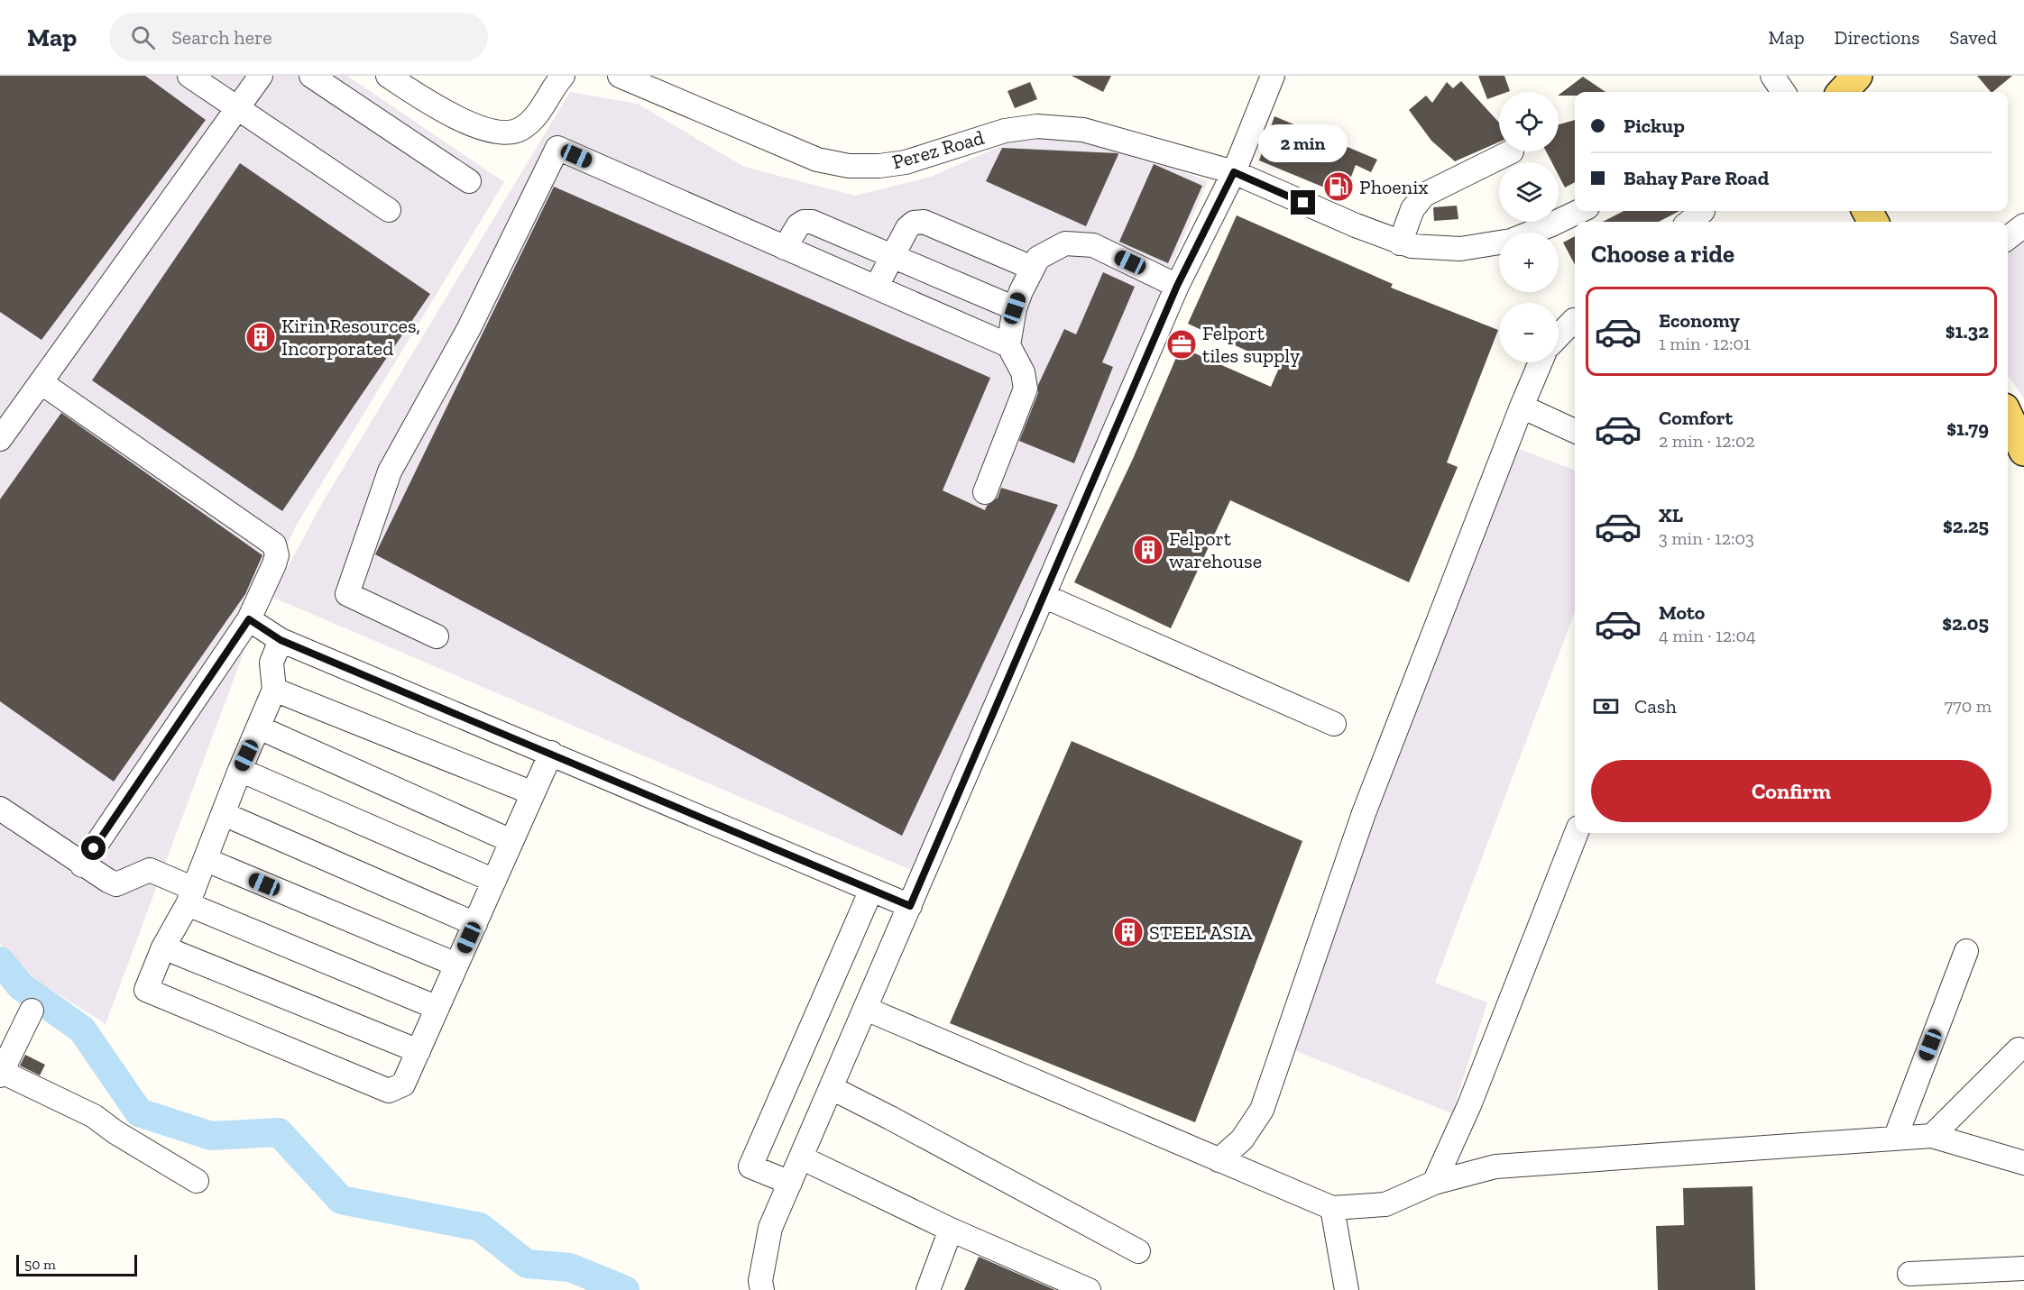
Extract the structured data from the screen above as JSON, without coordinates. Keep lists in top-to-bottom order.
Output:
{
  "streets": {
    "street": ["Perez Road"]
  },
  "places": {
    "fuel station": ["Phoenix"],
    "building": ["Kirin Resources, Incorporated", "Felport warehouse", "STEEL ASIA"],
    "office": ["Felport tiles supply"]
  },
  "scale_bar": "50 m",
  "page": {
    "header": "Map",
    "search": "Search here",
    "nav": ["Map", "Directions", "Saved"],
    "map_buttons": ["+", "−"],
    "banner": ["Pickup", "Bahay Pare Road"],
    "bubble": "2 min",
    "heading": "Choose a ride",
    "list": [
      {
        "name": "Economy",
        "note": "1 min · 12:01",
        "value": "$1.32"
      },
      {
        "name": "Comfort",
        "note": "2 min · 12:02",
        "value": "$1.79"
      },
      {
        "name": "XL",
        "note": "3 min · 12:03",
        "value": "$2.25"
      },
      {
        "name": "Moto",
        "note": "4 min · 12:04",
        "value": "$2.05"
      }
    ],
    "pay": ["Cash", "770 m"],
    "buttons": "Confirm",
    "scale": "50 m"
  }
}
